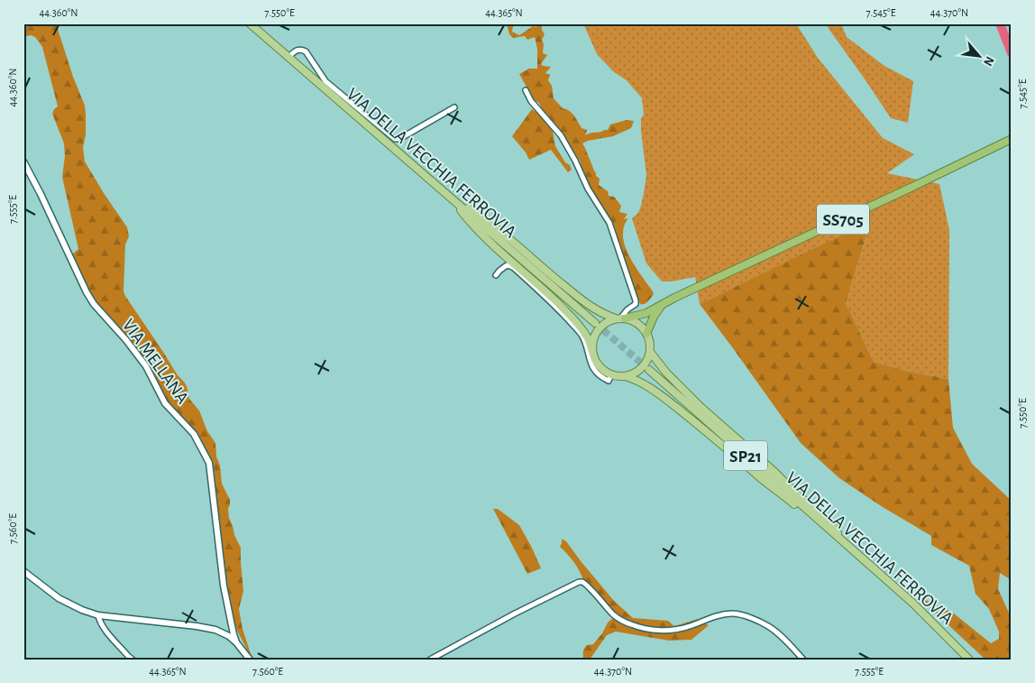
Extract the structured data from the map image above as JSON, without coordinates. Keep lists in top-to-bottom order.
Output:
{
  "streets": {
    "highway": ["SS705"],
    "main road": ["VIA DELLA VECCHIA FERROVIA", "SP21"],
    "street": ["VIA MELLANA"]
  },
  "north": "bottom right",
  "coordinates": [
    "44.360°N",
    "7.550°E",
    "44.365°N",
    "7.545°E",
    "44.370°N",
    "7.555°E",
    "7.560°E"
  ]
}
